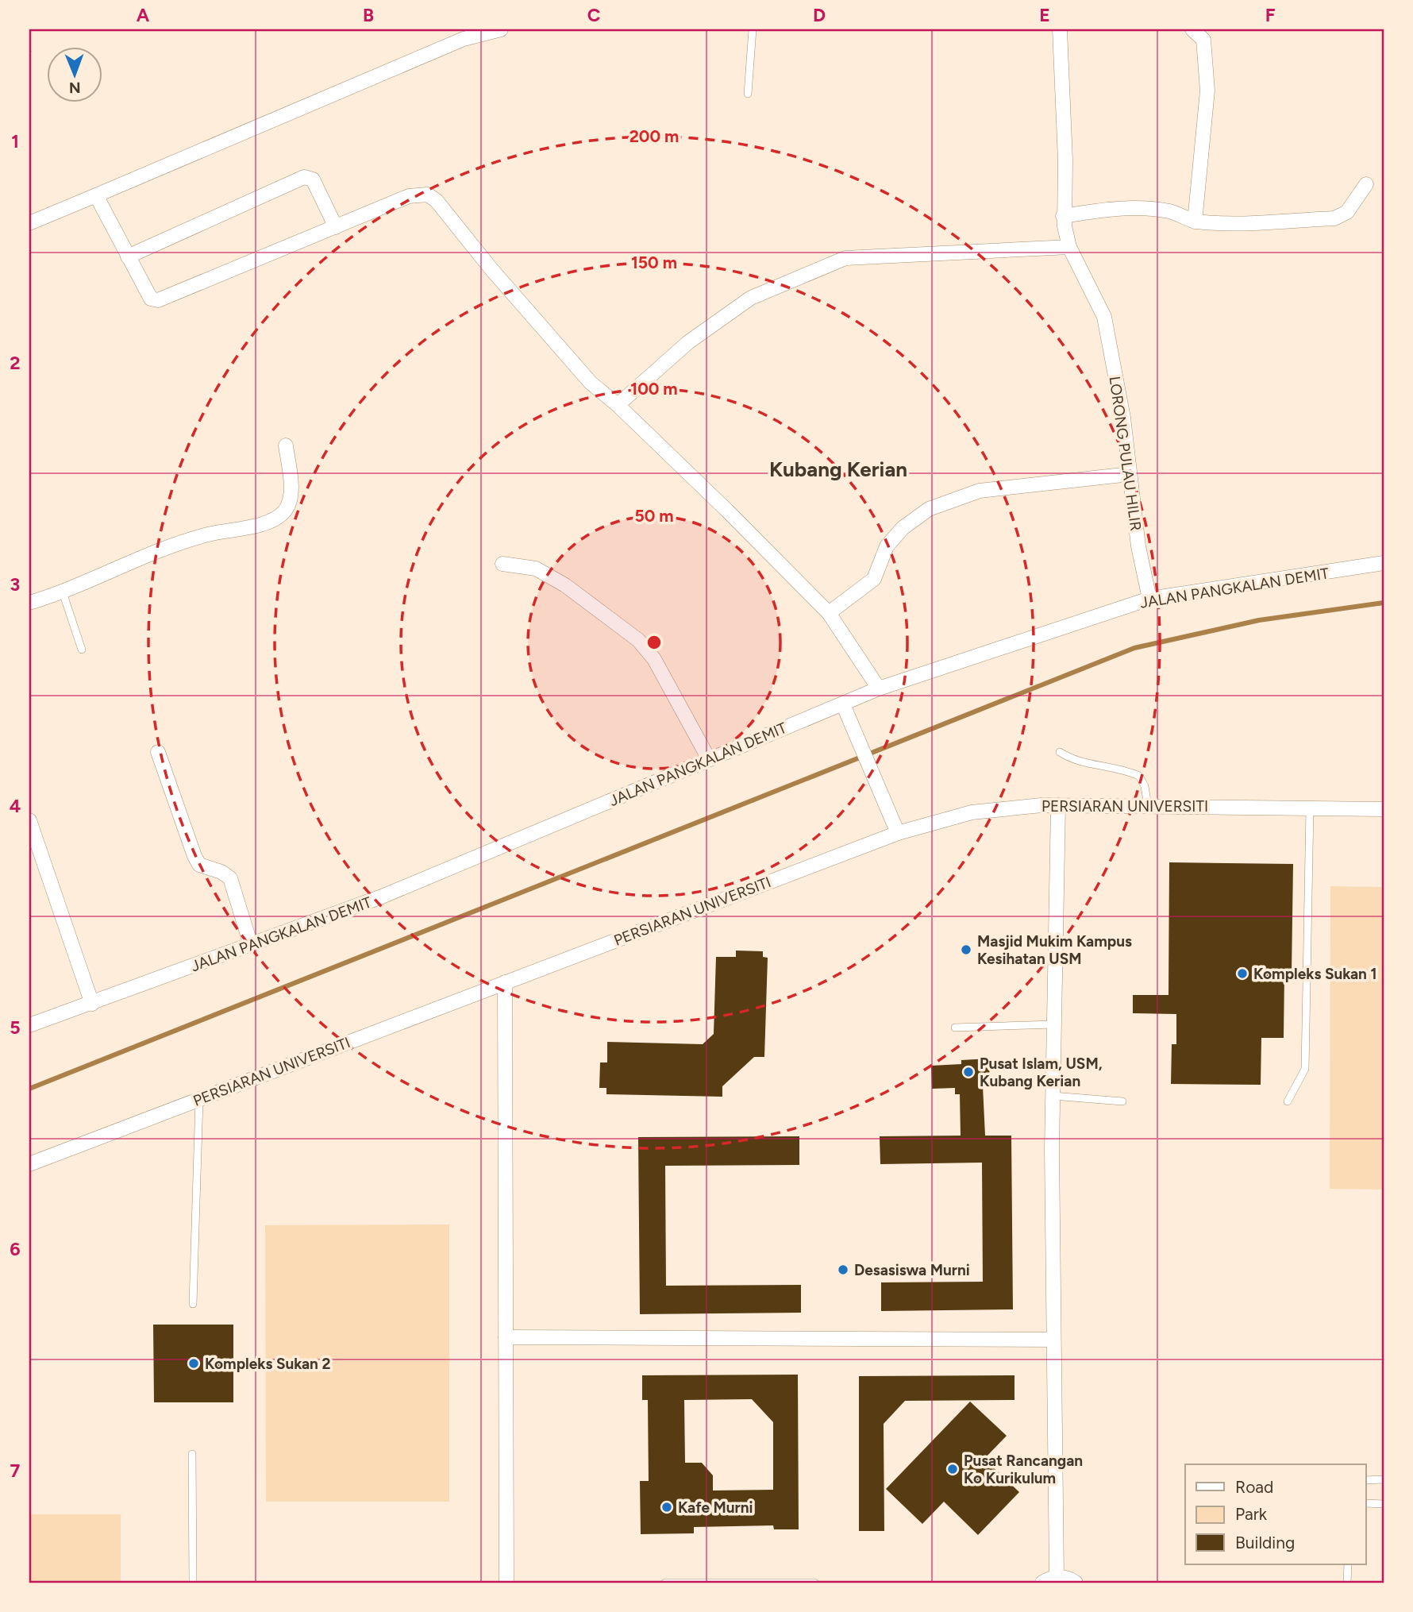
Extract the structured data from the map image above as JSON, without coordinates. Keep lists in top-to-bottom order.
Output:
{
  "streets": {
    "street": ["LORONG PULAU HILIR", "JALAN PANGKALAN DEMIT", "PERSIARAN UNIVERSITI"]
  },
  "crossings": [
    ["LORONG PULAU HILIR", "JALAN PANGKALAN DEMIT"]
  ],
  "districts": ["Kubang Kerian"],
  "places": [
    "Masjid Mukim Kampus Kesihatan USM",
    "Kompleks Sukan 1",
    "Pusat Islam, USM, Kubang Kerian",
    "Desasiswa Murni",
    "Kompleks Sukan 2",
    "Pusat Rancangan Ko Kurikulum",
    "Kafe Murni"
  ],
  "legend": ["Road", "Park", "Building"],
  "north": "bottom",
  "grid": {
    "columns": [
      "A",
      "B",
      "C",
      "D",
      "E",
      "F"
    ],
    "rows": [
      "1",
      "2",
      "3",
      "4",
      "5",
      "6",
      "7"
    ]
  },
  "rings": [
    "200 m",
    "150 m",
    "100 m",
    "50 m"
  ]
}
